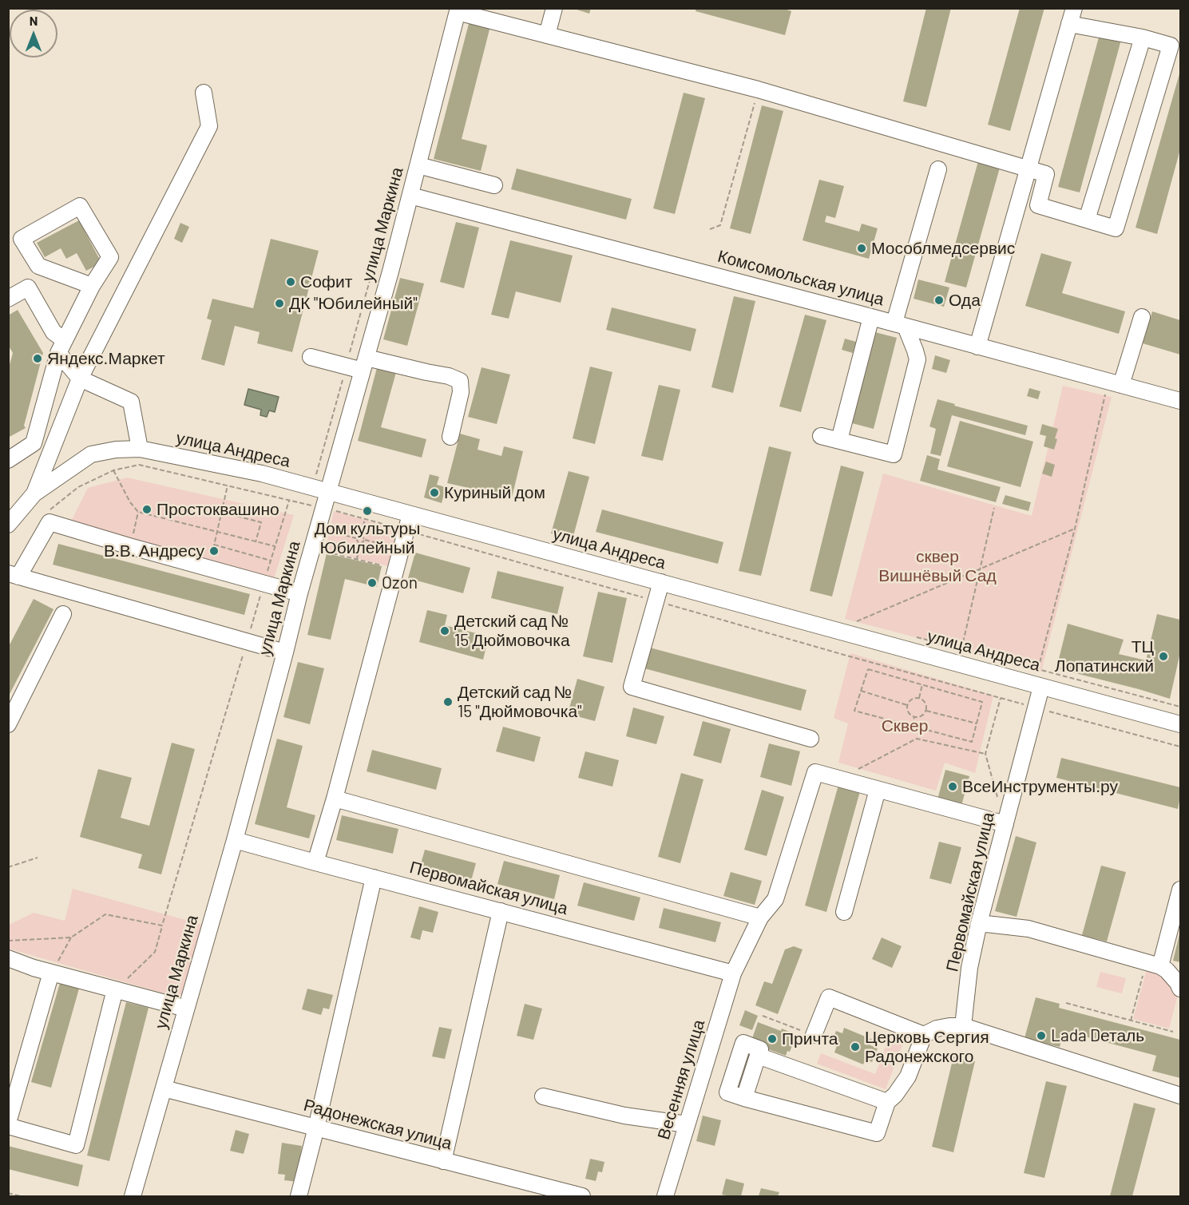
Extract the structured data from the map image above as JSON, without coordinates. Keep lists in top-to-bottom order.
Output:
{
  "streets": {
    "street": [
      "улица Маркина",
      "Комсомольская улица",
      "улица Андреса",
      "Первомайская улица",
      "Весенняя улица",
      "Радонежская улица"
    ]
  },
  "crossings": [
    ["улица Маркина", "Комсомольская улица"],
    ["улица Маркина", "улица Андреса"],
    ["улица Маркина", "Первомайская улица"],
    ["улица Маркина", "Радонежская улица"],
    ["улица Андреса", "Первомайская улица"],
    ["Первомайская улица", "Весенняя улица"]
  ],
  "parks": ["сквер Вишнёвый Сад", "Сквер"],
  "places": [
    "Мособлмедсервис",
    "Софит",
    "Ода",
    "ДК \"Юбилейный\"",
    "Яндекс.Маркет",
    "Куриный дом",
    "Простоквашино",
    "Дом культуры Юбилейный",
    "В.В. Андресу",
    "Ozon",
    "Детский сад № 15 Дюймовочка",
    "ТЦ Лопатинский",
    "Детский сад № 15 \"Дюймовочка\"",
    "ВсеИнструменты.ру",
    "Lada Dеталь",
    "Причта",
    "Церковь Сергия Радонежского"
  ],
  "north": "top"
}
